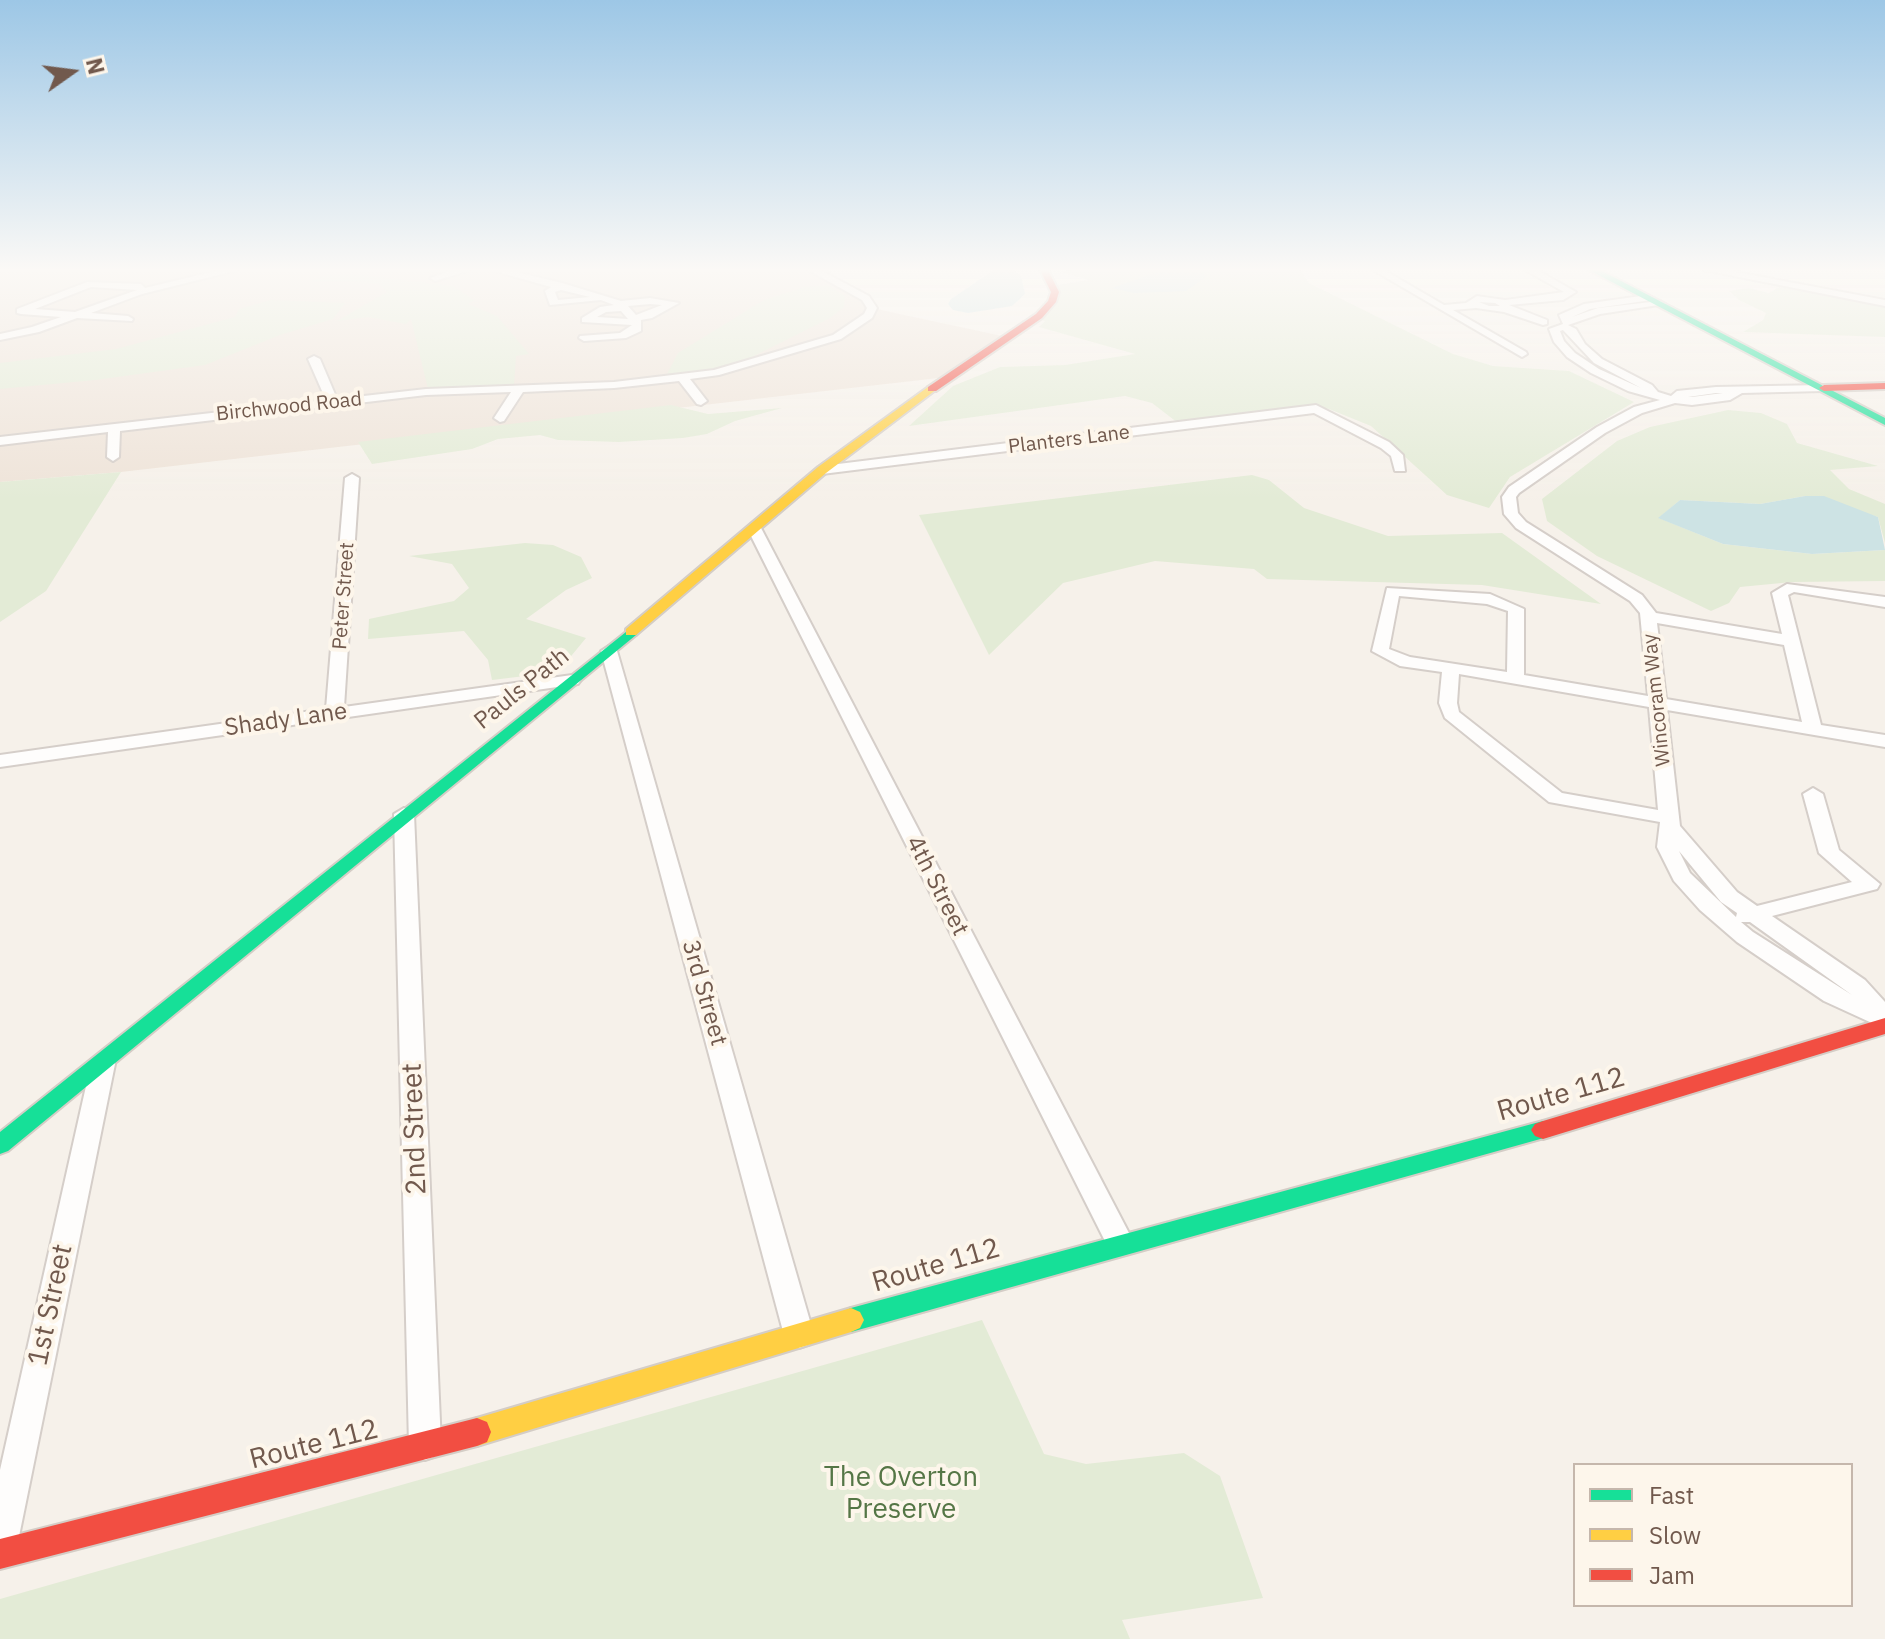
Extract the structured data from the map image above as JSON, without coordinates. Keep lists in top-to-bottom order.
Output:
{
  "streets": {
    "street": [
      "Birchwood Road",
      "Planters Lane",
      "Peter Street",
      "Pauls Path",
      "Wincoram Way",
      "Shady Lane",
      "4th Street",
      "3rd Street",
      "Route 112",
      "2nd Street",
      "1st Street"
    ]
  },
  "crossings": [
    ["Planters Lane", "Pauls Path"],
    ["Peter Street", "Shady Lane"],
    ["Pauls Path", "Shady Lane"],
    ["Pauls Path", "4th Street"],
    ["Pauls Path", "3rd Street"],
    ["Pauls Path", "2nd Street"],
    ["Pauls Path", "1st Street"],
    ["Wincoram Way", "Route 112"],
    ["4th Street", "Route 112"],
    ["3rd Street", "Route 112"],
    ["Route 112", "2nd Street"]
  ],
  "parks": ["The Overton Preserve"],
  "legend": ["Fast", "Slow", "Jam"],
  "north": "right"
}
